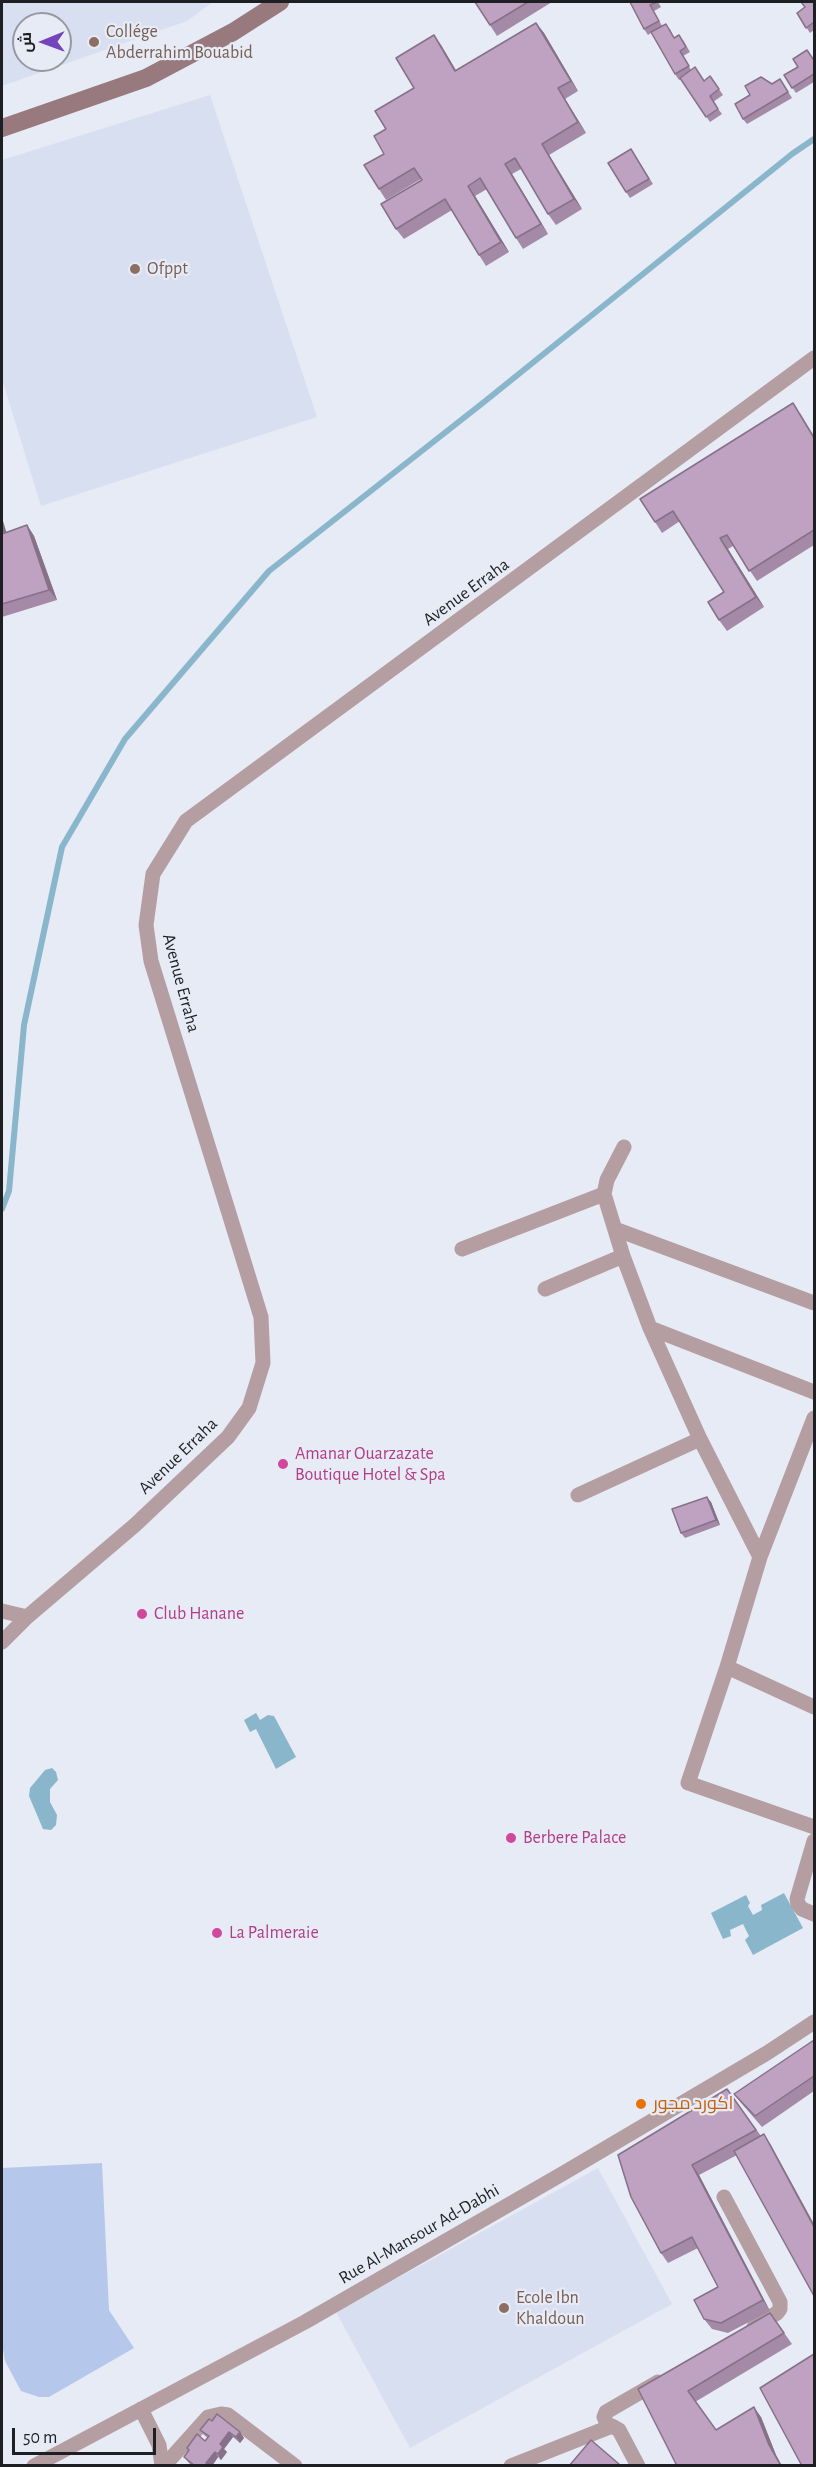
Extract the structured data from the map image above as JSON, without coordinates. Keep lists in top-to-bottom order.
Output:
{
  "streets": {
    "street": ["Avenue Erraha", "Rue Al-Mansour Ad-Dabhi"]
  },
  "places": [
    "Collége Abderrahim Bouabid",
    "Ofppt",
    "Amanar Ouarzazate Boutique Hotel & Spa",
    "Club Hanane",
    "Berbere Palace",
    "La Palmeraie",
    "اكورد مجور",
    "Ecole Ibn Khaldoun"
  ],
  "scale_bar": "50 m",
  "north": "left"
}
